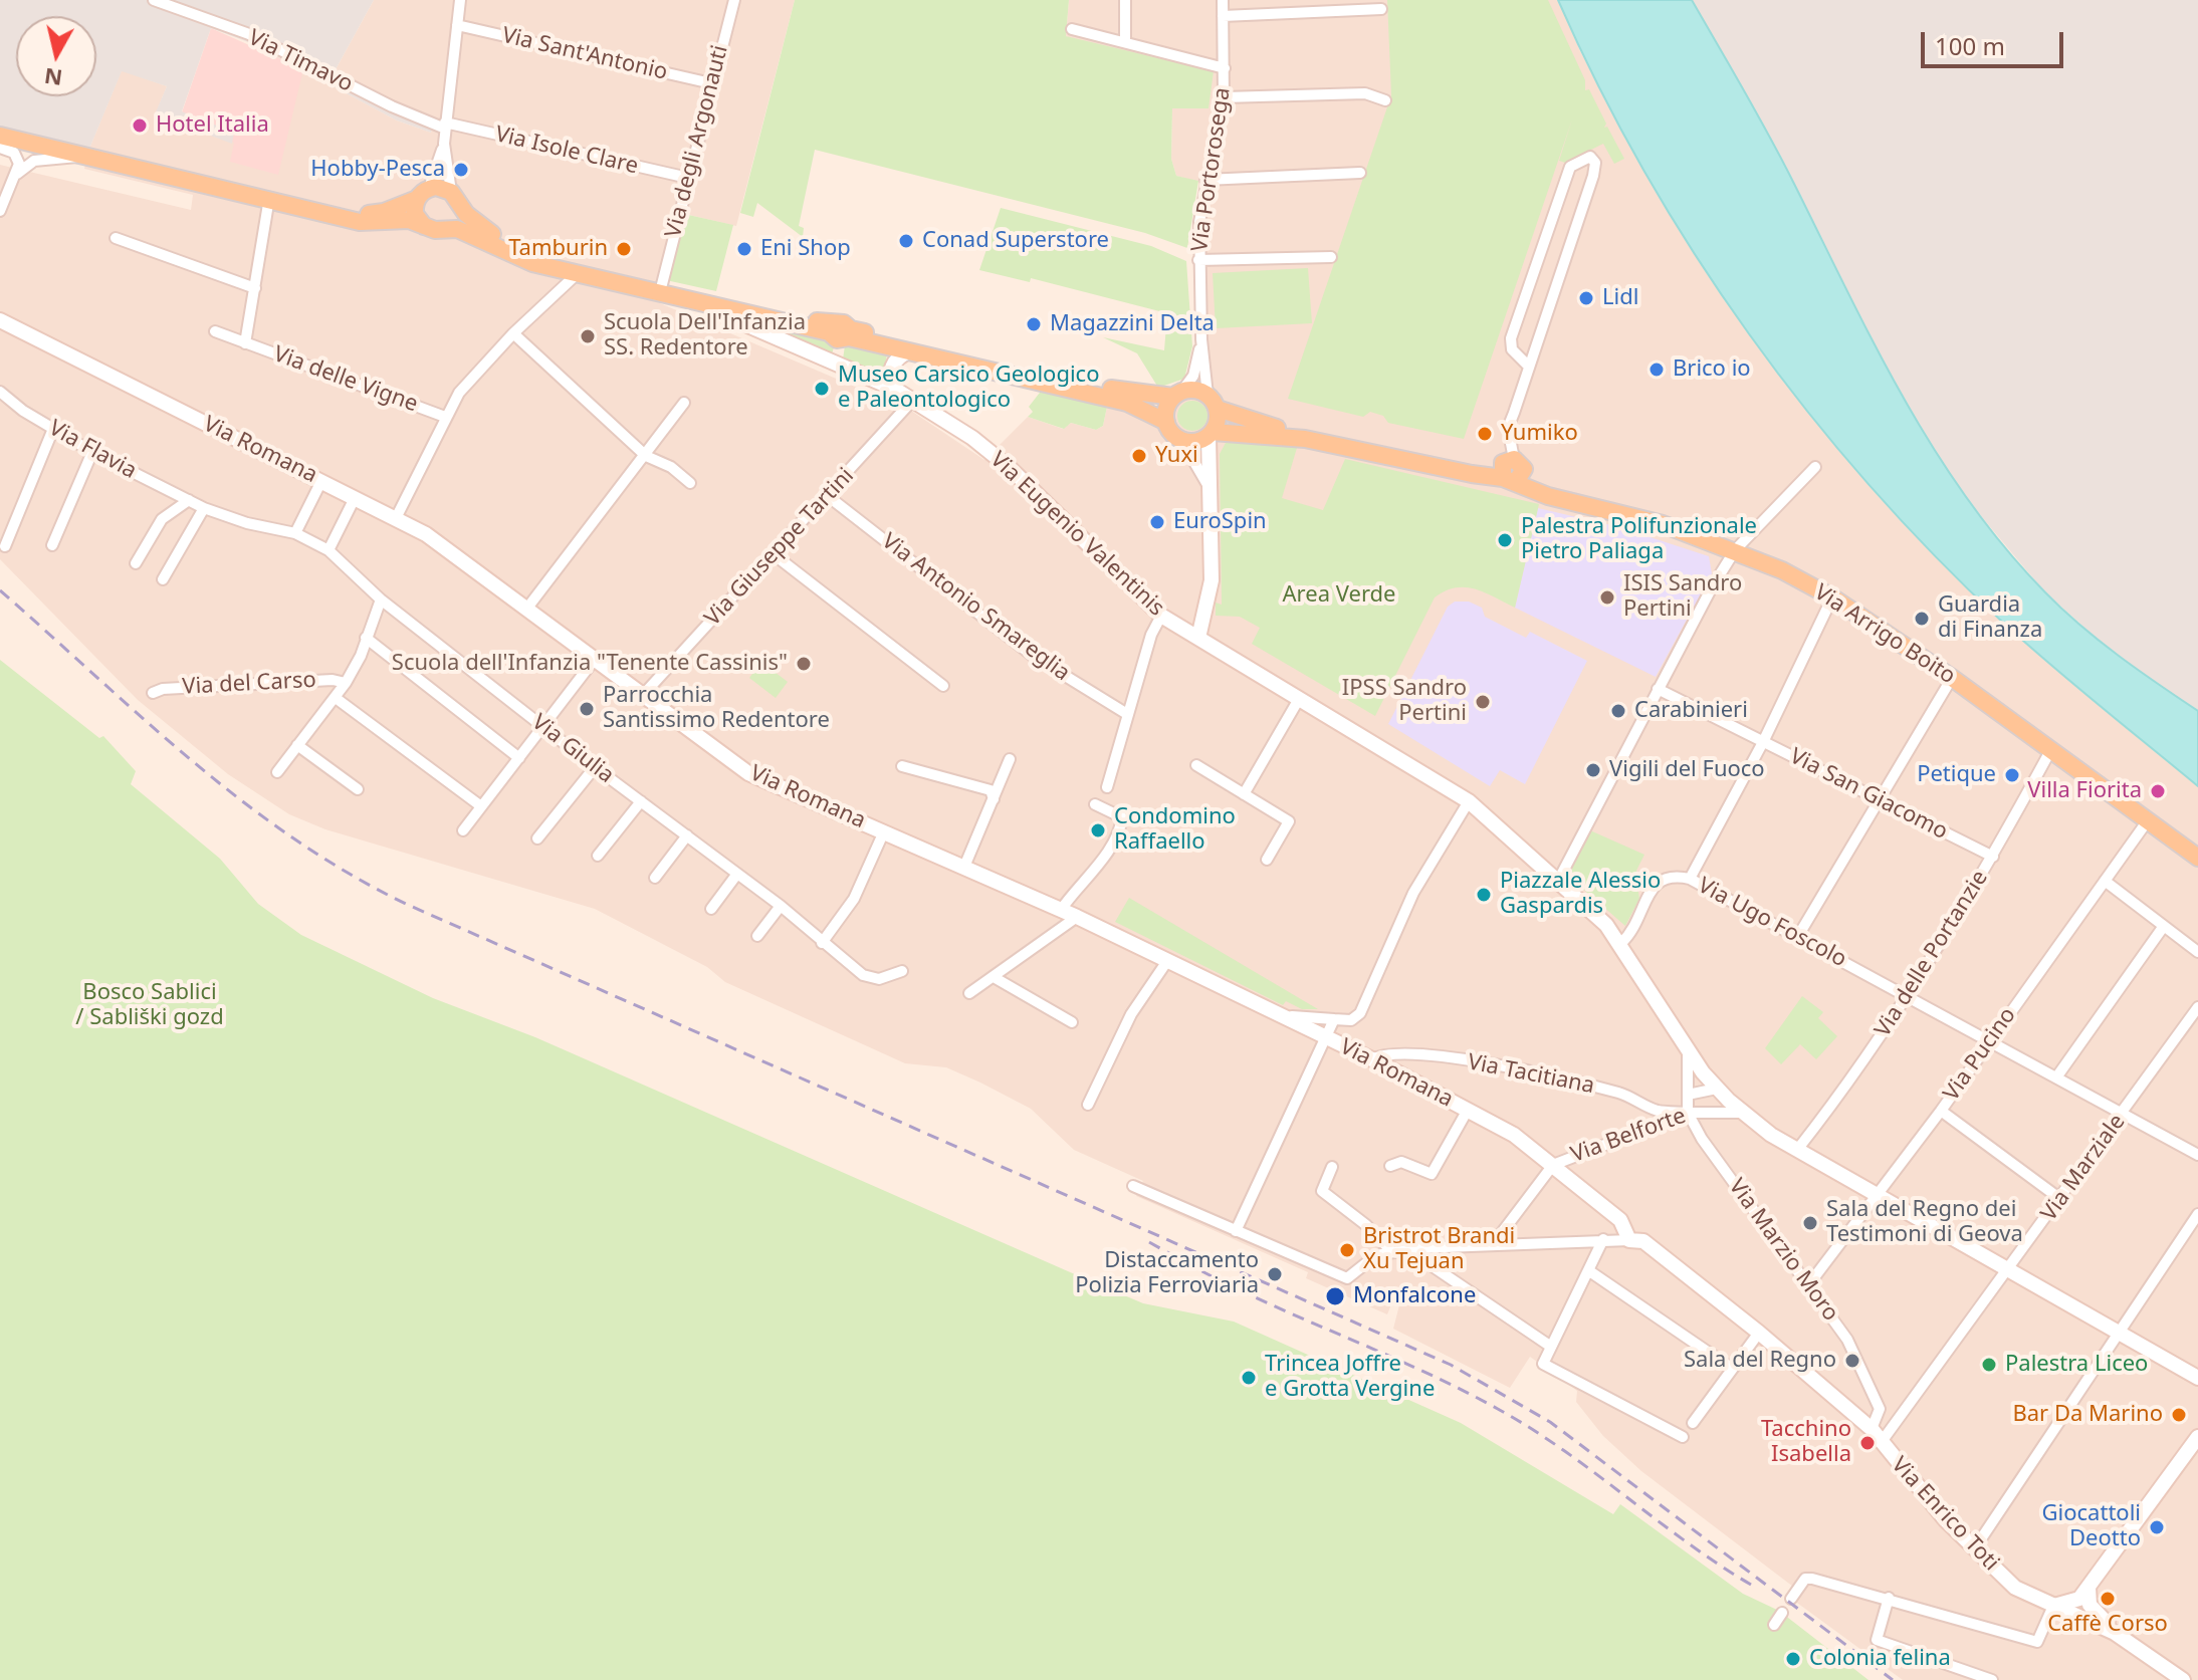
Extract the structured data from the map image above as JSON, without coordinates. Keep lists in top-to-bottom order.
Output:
{
  "streets": {
    "main road": ["Via Eugenio Valentinis", "Via Arrigo Boito"],
    "street": [
      "Via Sant'Antonio",
      "Via Timavo",
      "Via degli Argonauti",
      "Via Isole Clare",
      "Via Portorosega",
      "Via delle Vigne",
      "Via Flavia",
      "Via Romana",
      "Via Giuseppe Tartini",
      "Via Antonio Smareglia",
      "Via del Carso",
      "Via Giulia",
      "Via San Giacomo",
      "Via Ugo Foscolo",
      "Via delle Portanzie",
      "Via Pucino",
      "Via Tacitiana",
      "Via Belforte",
      "Via Marziale",
      "Via Marzio Moro",
      "Via Enrico Toti"
    ]
  },
  "crossings": [
    ["Via Sant'Antonio", "Via degli Argonauti"],
    ["Via Timavo", "Via Isole Clare"],
    ["Via degli Argonauti", "Via Isole Clare"],
    ["Via degli Argonauti", "Via Eugenio Valentinis"],
    ["Via Portorosega", "Via Arrigo Boito"],
    ["Via Flavia", "Via Giulia"],
    ["Via Romana", "Via Giuseppe Tartini"],
    ["Via Romana", "Via Tacitiana"],
    ["Via Romana", "Via Belforte"],
    ["Via Romana", "Via Enrico Toti"],
    ["Via Eugenio Valentinis", "Via Giuseppe Tartini"],
    ["Via Eugenio Valentinis", "Via Arrigo Boito"],
    ["Via Eugenio Valentinis", "Via Ugo Foscolo"],
    ["Via Eugenio Valentinis", "Via delle Portanzie"],
    ["Via Eugenio Valentinis", "Via Pucino"],
    ["Via Eugenio Valentinis", "Via Belforte"],
    ["Via Eugenio Valentinis", "Via Marziale"],
    ["Via Giuseppe Tartini", "Via Antonio Smareglia"],
    ["Via Arrigo Boito", "Via delle Portanzie"],
    ["Via Arrigo Boito", "Via Pucino"],
    ["Via San Giacomo", "Via delle Portanzie"],
    ["Via Ugo Foscolo", "Via delle Portanzie"],
    ["Via Ugo Foscolo", "Via Pucino"],
    ["Via Ugo Foscolo", "Via Marziale"],
    ["Via Pucino", "Via Marzio Moro"],
    ["Via Tacitiana", "Via Belforte"],
    ["Via Tacitiana", "Via Marzio Moro"],
    ["Via Belforte", "Via Marzio Moro"],
    ["Via Marziale", "Via Enrico Toti"]
  ],
  "parks": ["Area Verde", "Bosco Sablici / Sabliški gozd"],
  "places": [
    "Hotel Italia",
    "Hobby-Pesca",
    "Conad Superstore",
    "Tamburin",
    "Eni Shop",
    "Lidl",
    "Magazzini Delta",
    "Scuola Dell'Infanzia SS. Redentore",
    "Brico io",
    "Museo Carsico Geologico e Paleontologico",
    "Yumiko",
    "Yuxi",
    "EuroSpin",
    "Palestra Polifunzionale Pietro Paliaga",
    "ISIS Sandro Pertini",
    "Guardia di Finanza",
    "Scuola dell'Infanzia \"Tenente Cassinis\"",
    "IPSS Sandro Pertini",
    "Parrocchia Santissimo Redentore",
    "Carabinieri",
    "Vigili del Fuoco",
    "Petique",
    "Villa Fiorita",
    "Condomino Raffaello",
    "Piazzale Alessio Gaspardis",
    "Sala del Regno dei Testimoni di Geova",
    "Bristrot Brandi Xu Tejuan",
    "Distaccamento Polizia Ferroviaria",
    "Monfalcone",
    "Sala del Regno",
    "Palestra Liceo",
    "Trincea Joffre e Grotta Vergine",
    "Bar Da Marino",
    "Tacchino Isabella",
    "Giocattoli Deotto",
    "Caffè Corso",
    "Colonia felina"
  ],
  "scale_bar": "100 m",
  "north": "bottom"
}
